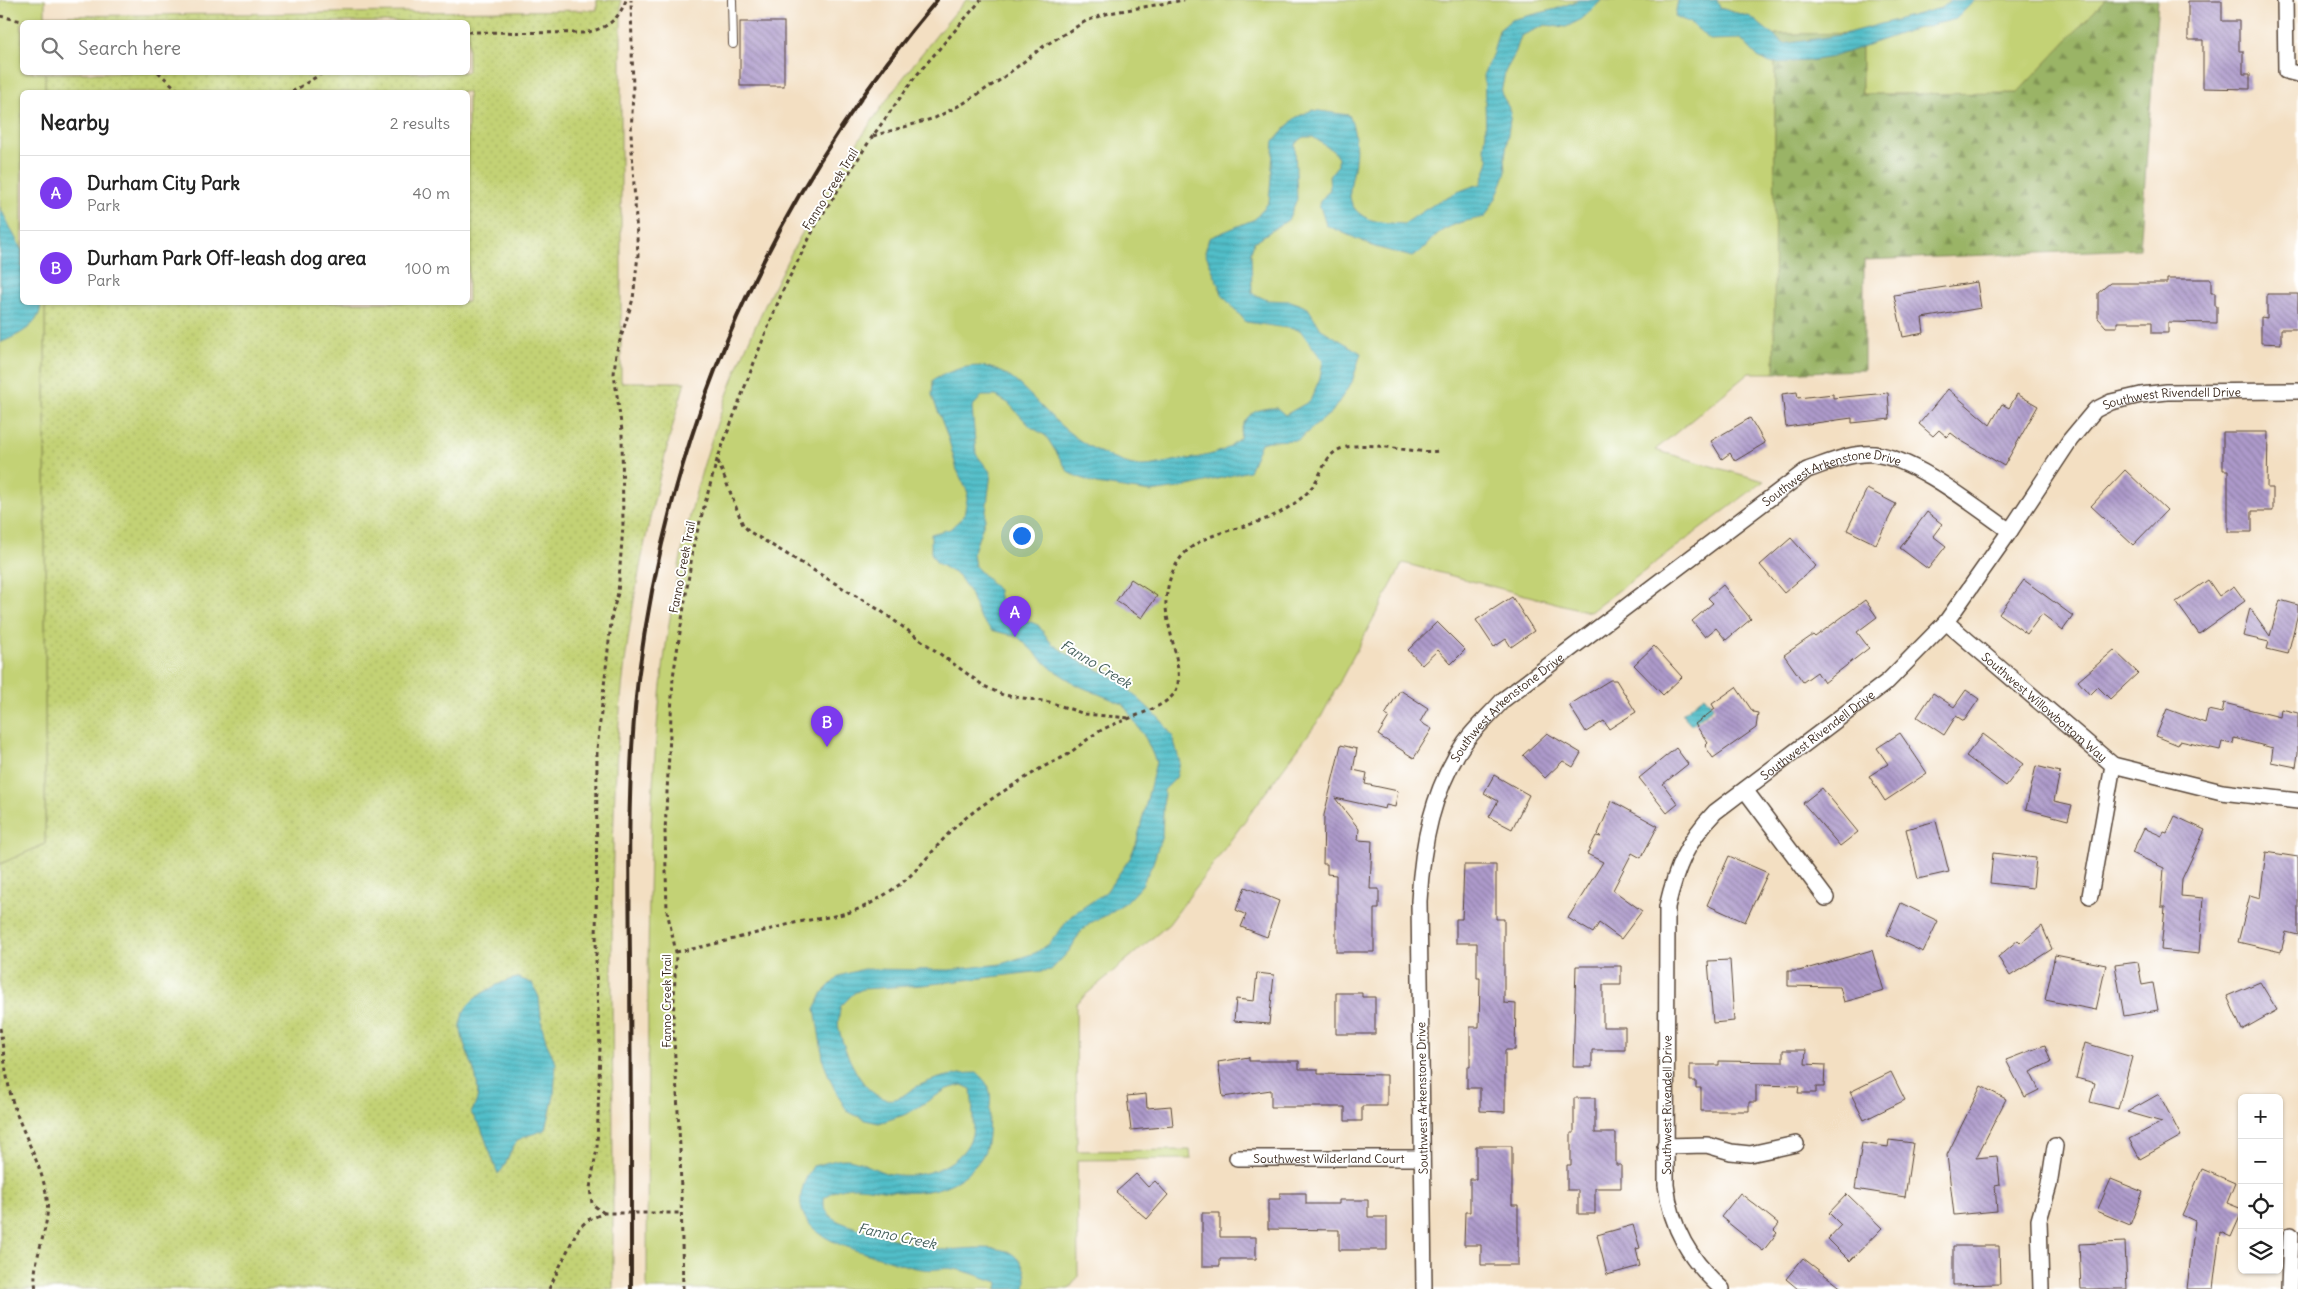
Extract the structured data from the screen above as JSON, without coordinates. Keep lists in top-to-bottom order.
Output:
{
  "streets": {
    "street": [
      "Southwest Rivendell Drive",
      "Southwest Arkenstone Drive",
      "Southwest Willowbottom Way",
      "Southwest Wilderland Court"
    ],
    "path": ["Fanno Creek Trail"]
  },
  "crossings": [
    ["Southwest Rivendell Drive", "Southwest Arkenstone Drive"],
    ["Southwest Rivendell Drive", "Southwest Willowbottom Way"],
    ["Southwest Arkenstone Drive", "Southwest Wilderland Court"]
  ],
  "water": ["Fanno Creek"],
  "page": {
    "search": "Search here",
    "heading": ["Nearby", "2 results"],
    "list": [
      {
        "mark": "A",
        "name": "Durham City Park",
        "note": "Park",
        "value": "40 m"
      },
      {
        "mark": "B",
        "name": "Durham Park Off-leash dog area",
        "note": "Park",
        "value": "100 m"
      }
    ],
    "pins": ["A", "B"],
    "map_buttons": ["+", "−"]
  }
}
